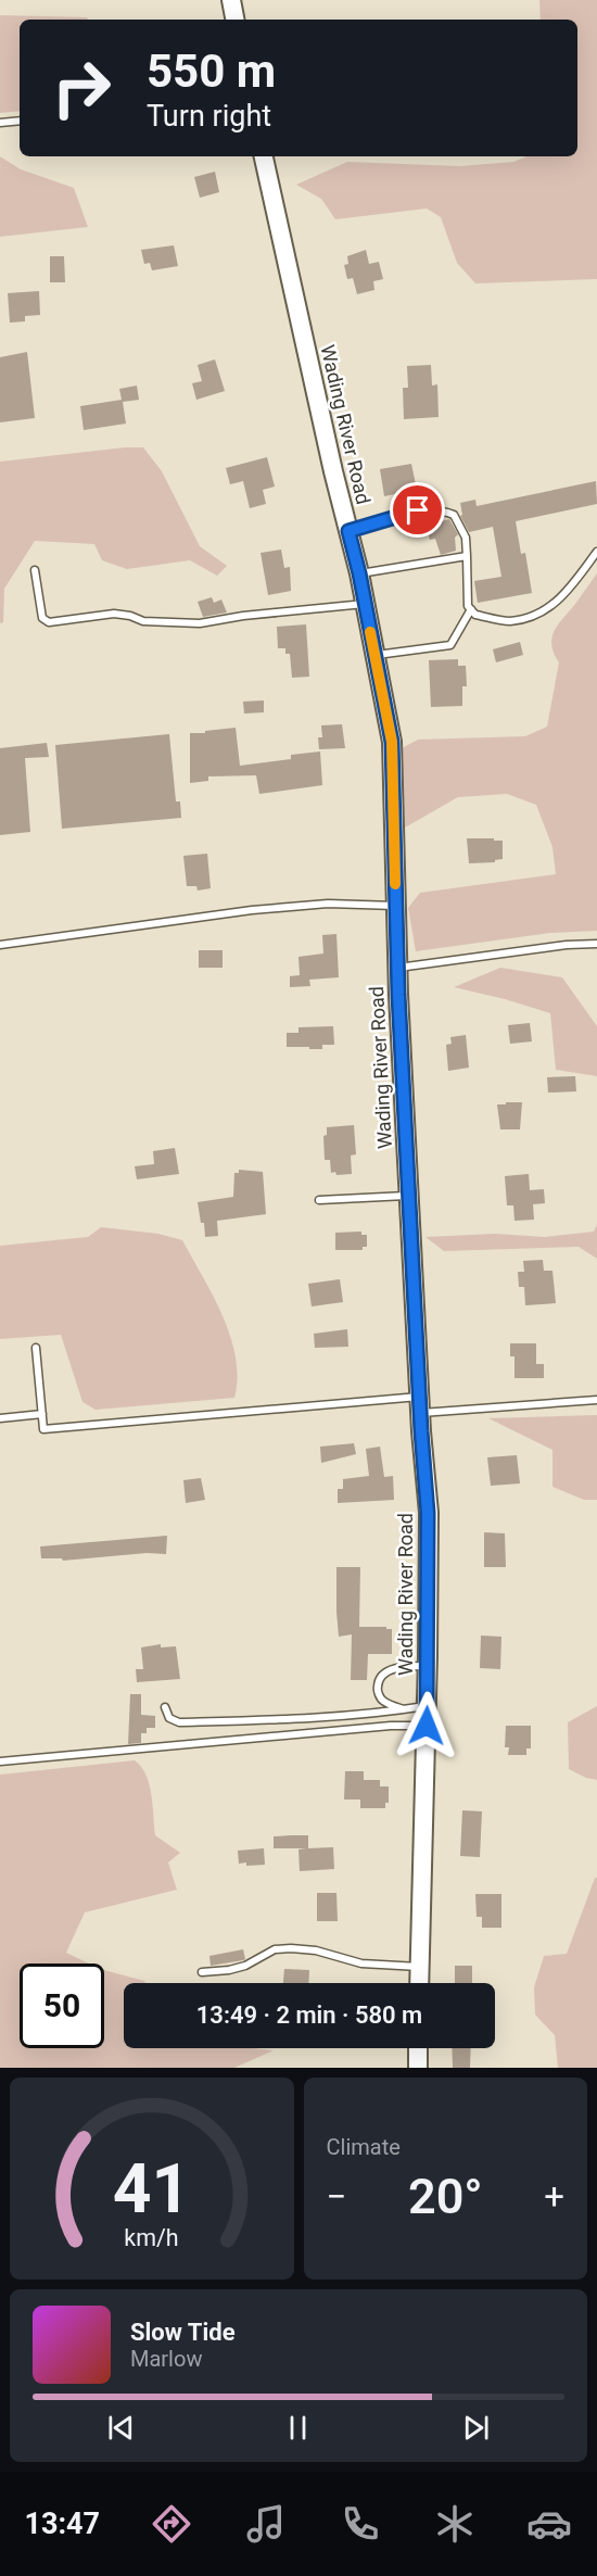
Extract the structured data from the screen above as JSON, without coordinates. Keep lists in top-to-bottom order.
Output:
{
  "streets": {
    "main road": ["Wading River Road"]
  },
  "page": {
    "turn": ["550 m", "Turn right"],
    "limit": "50",
    "trip": "13:49 · 2 min · 580 m",
    "tile": "Climate",
    "heat": ["−", "20°", "+"],
    "song": ["Slow Tide", "Marlow"],
    "tabs": "13:47",
    "gauge": ["41", "km/h"]
  }
}
